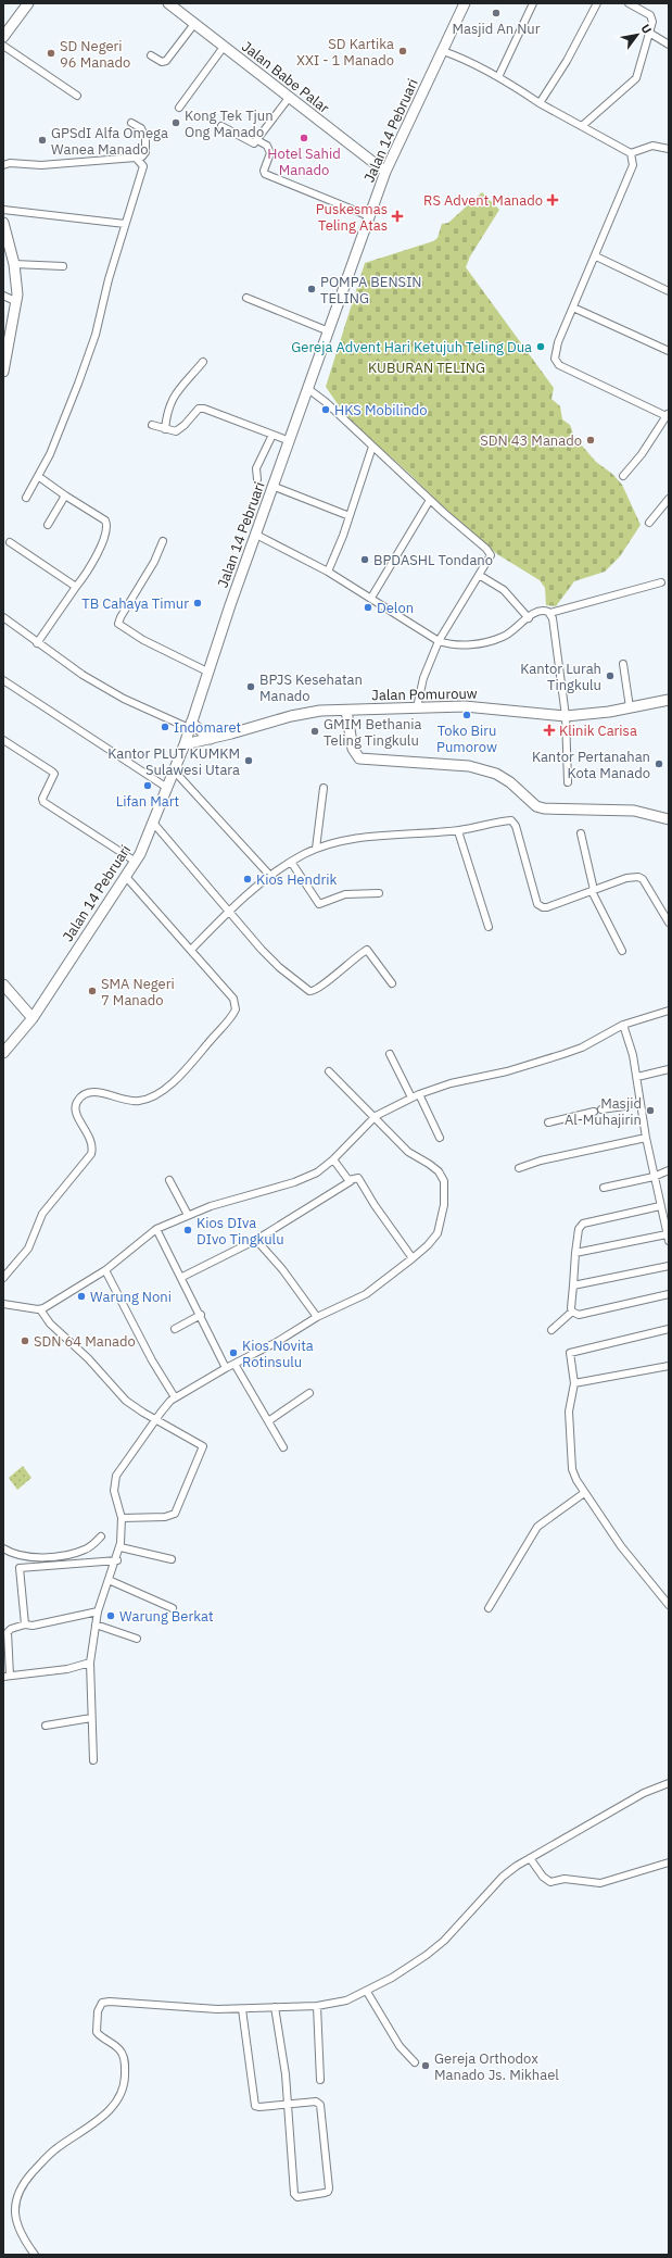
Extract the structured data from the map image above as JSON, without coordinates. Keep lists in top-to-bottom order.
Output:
{
  "streets": {
    "main road": ["Jalan Babe Palar", "Jalan 14 Pebruari", "Jalan Pomurouw"]
  },
  "crossings": [
    ["Jalan Babe Palar", "Jalan 14 Pebruari"],
    ["Jalan 14 Pebruari", "Jalan Pomurouw"]
  ],
  "parks": ["KUBURAN TELING"],
  "places": {
    "other": [
      "Masjid An Nur",
      "SD Kartika XXI - 1 Manado",
      "SD Negeri 96 Manado",
      "Kong Tek Tjun Ong Manado",
      "Hotel Sahid Manado",
      "GPSdI Alfa Omega Wanea Manado",
      "POMPA BENSIN TELING",
      "Gereja Advent Hari Ketujuh Teling Dua",
      "HKS Mobilindo",
      "SDN 43 Manado",
      "BPDASHL Tondano",
      "TB Cahaya Timur",
      "Delon",
      "Kantor Lurah Tingkulu",
      "BPJS Kesehatan Manado",
      "Toko Biru Pumorow",
      "Indomaret",
      "GMIM Bethania Teling Tingkulu",
      "Kantor PLUT KUMKM Sulawesi Utara",
      "Kantor Pertanahan Kota Manado",
      "Lifan Mart",
      "Kios Hendrik",
      "SMA Negeri 7 Manado",
      "Masjid Al-Muhajirin",
      "Kios DIva DIvo Tingkulu",
      "Warung Noni",
      "SDN 64 Manado",
      "Kios Novita Rotinsulu",
      "Warung Berkat",
      "Gereja Orthodox Manado Js. Mikhael"
    ],
    "health": ["RS Advent Manado", "Puskesmas Teling Atas", "Klinik Carisa"]
  },
  "north": "top right"
}
